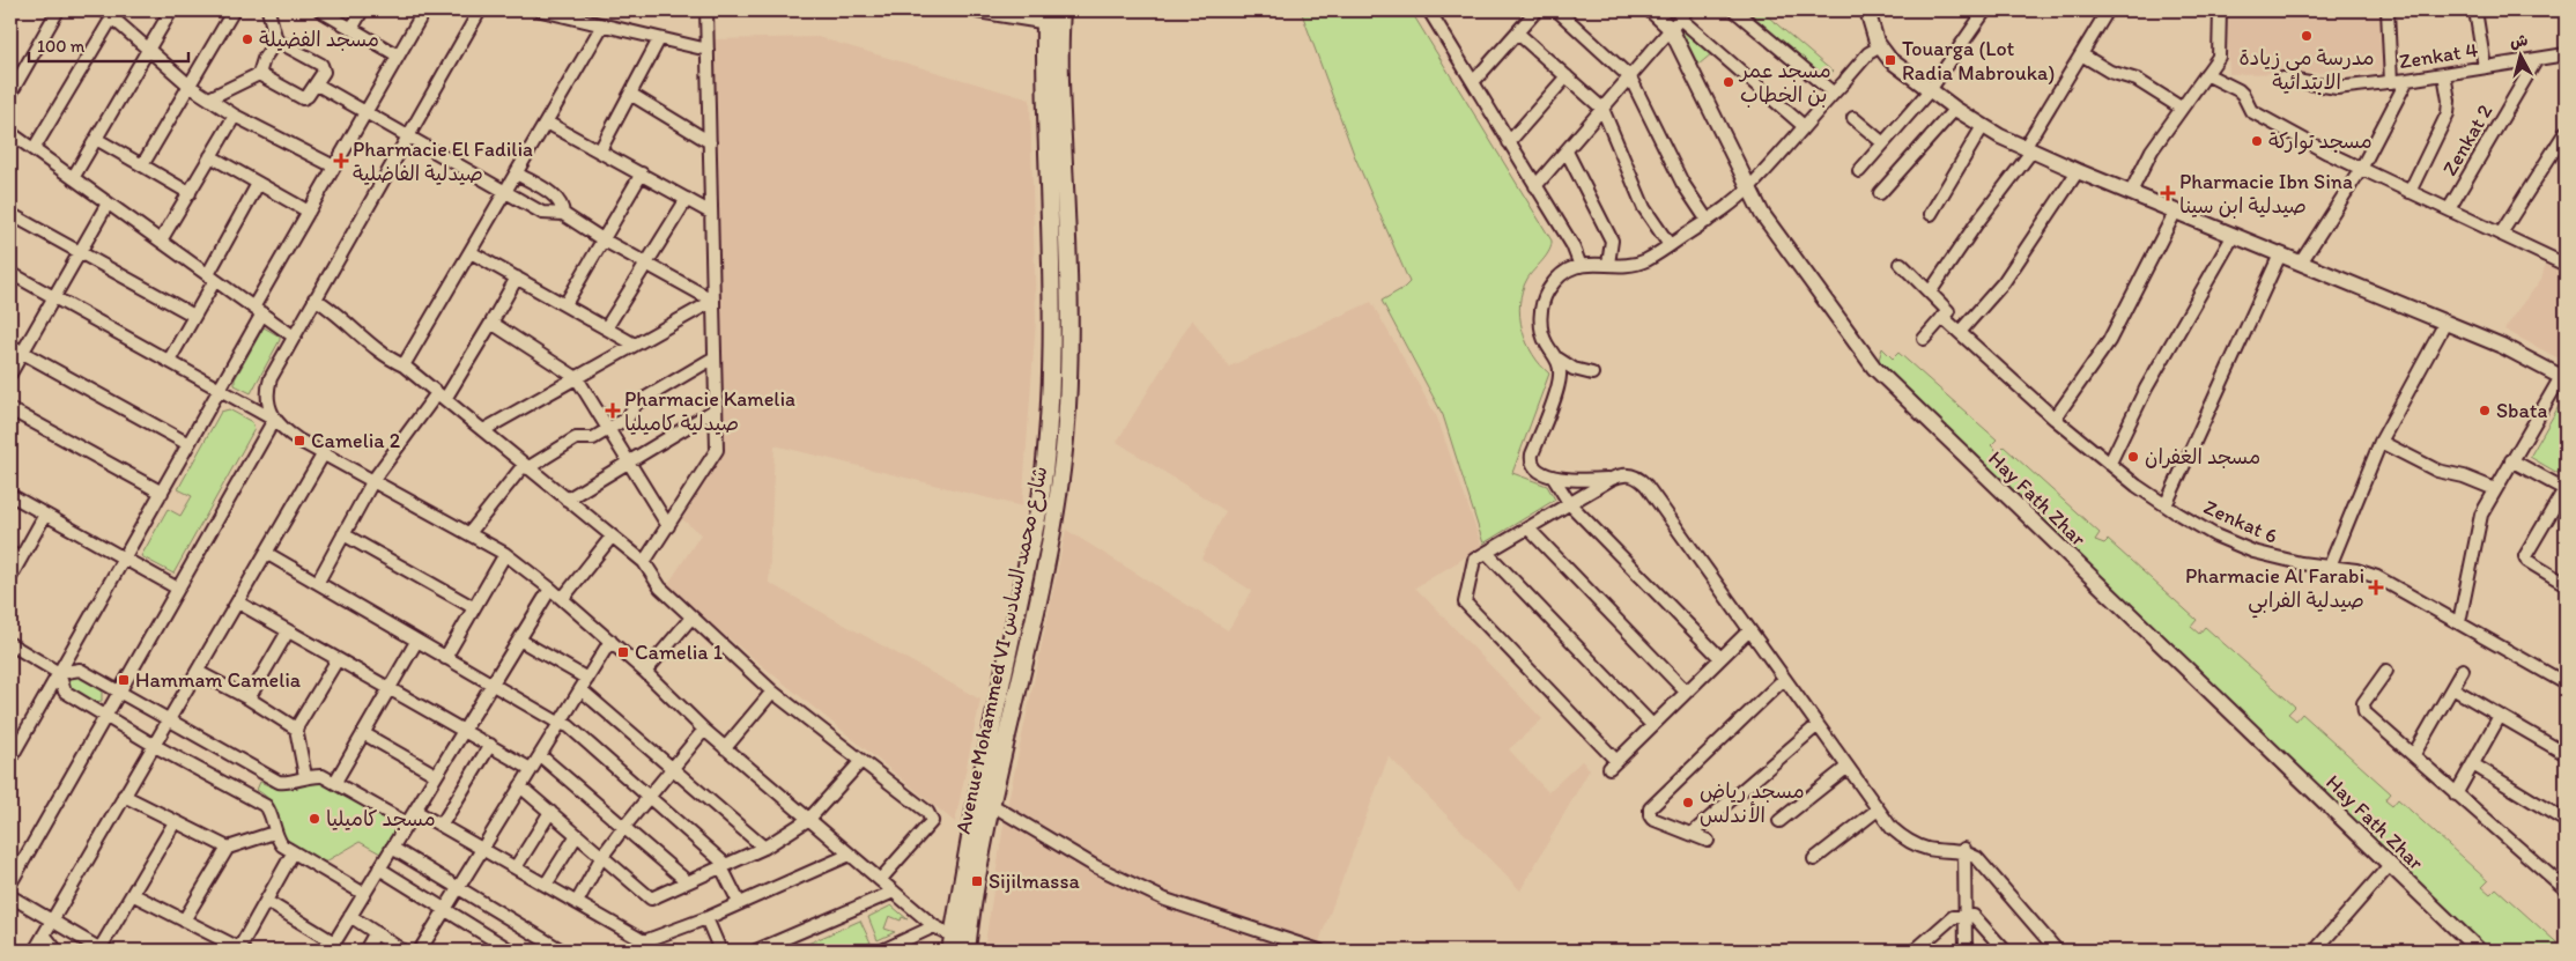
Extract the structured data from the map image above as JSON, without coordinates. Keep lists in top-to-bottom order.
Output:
{
  "streets": {
    "main road": ["Avenue Mohammed VI شارع محمد السادس"],
    "street": [
      "Zenkat 4",
      "Zenkat 2",
      "Hay Fath Zhar",
      "Zenkat 6"
    ]
  },
  "crossings": [
    ["Zenkat 4", "Zenkat 2"]
  ],
  "places": {
    "other": [
      "مدرسة مي زيادة الابتدائية",
      "مسجد الفضيلة",
      "مسجد عمر بن الخطاب",
      "مسجد تواركة",
      "Sbata",
      "مسجد الغفران",
      "مسجد رياض الأندلس",
      "مسجد كاميليا"
    ],
    "transit": [
      "Touarga (Lot Radia Mabrouka)",
      "Camelia 2",
      "Camelia 1",
      "Hammam Camelia",
      "Sijilmassa"
    ],
    "health": [
      "Pharmacie El Fadilia صيدلية الفاضلية",
      "Pharmacie Ibn Sina صيدلية ابن سينا",
      "Pharmacie Kamelia صيدلية كاميليا",
      "Pharmacie Al Farabi صيدلية الفرابي"
    ]
  },
  "scale_bar": "100 m",
  "north": "top"
}
